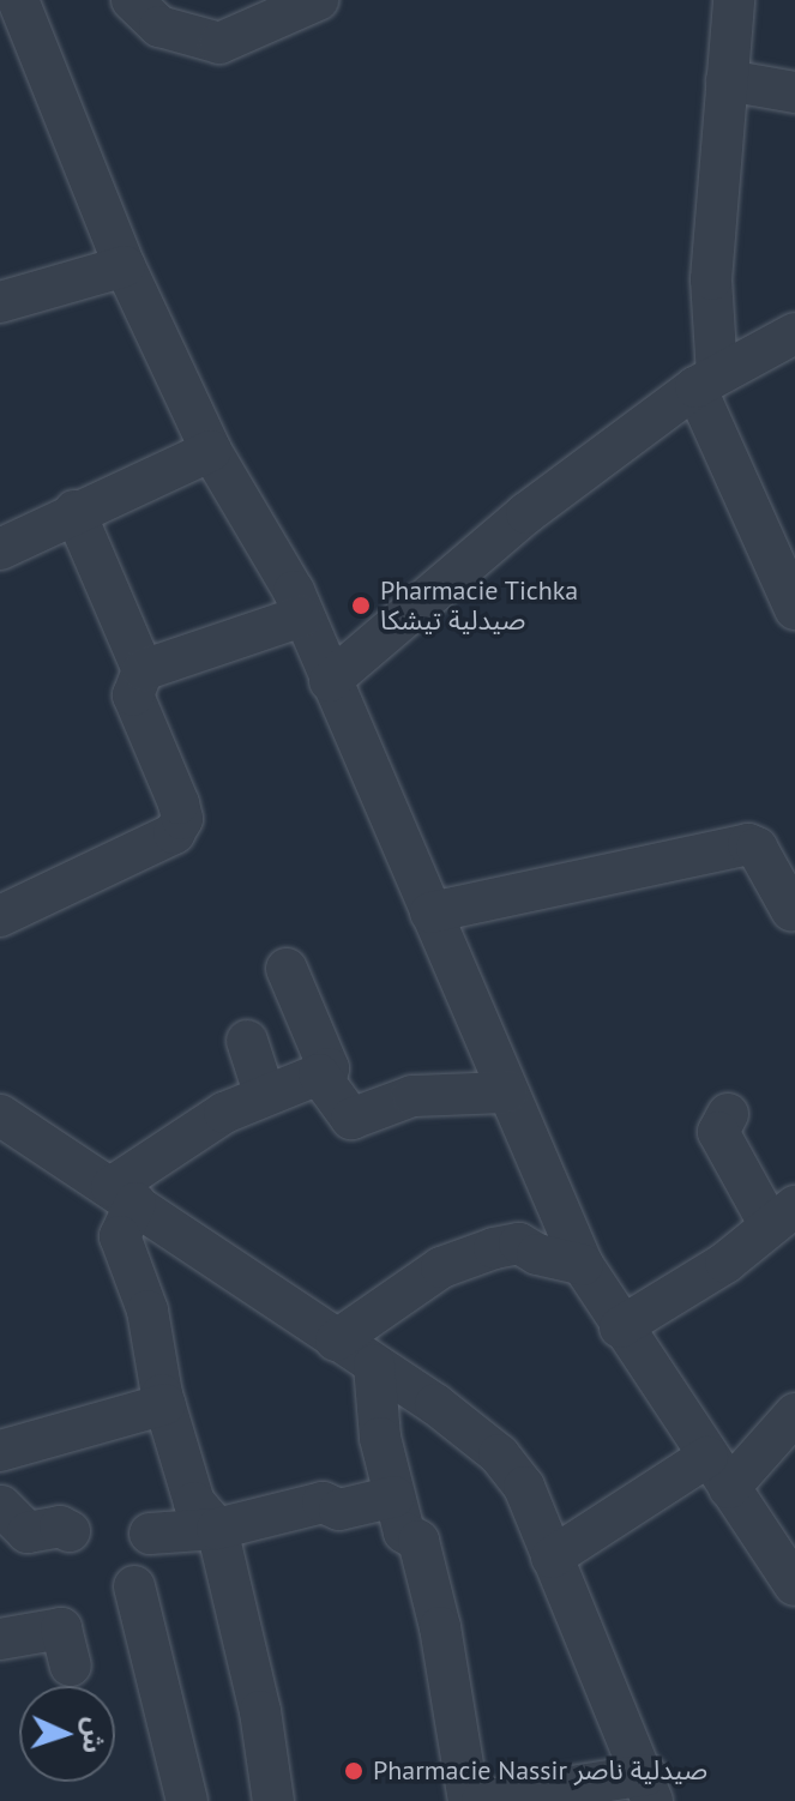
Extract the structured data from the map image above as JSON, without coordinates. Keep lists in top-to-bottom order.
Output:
{
  "places": ["Pharmacie Tichka صيدلية تيشكا", "Pharmacie Nassir صيدلية ناصر"],
  "north": "right"
}
